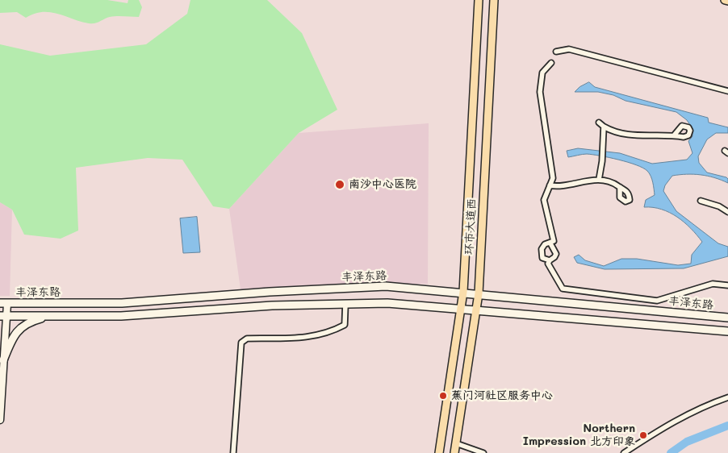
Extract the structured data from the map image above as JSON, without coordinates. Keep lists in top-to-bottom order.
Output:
{
  "streets": {
    "main road": ["环市大道西", "丰泽东路"]
  },
  "crossings": [
    ["环市大道西", "丰泽东路"]
  ],
  "places": ["南沙中心医院", "蕉门河社区服务中心", "Northern Impression 北方印象"]
}
